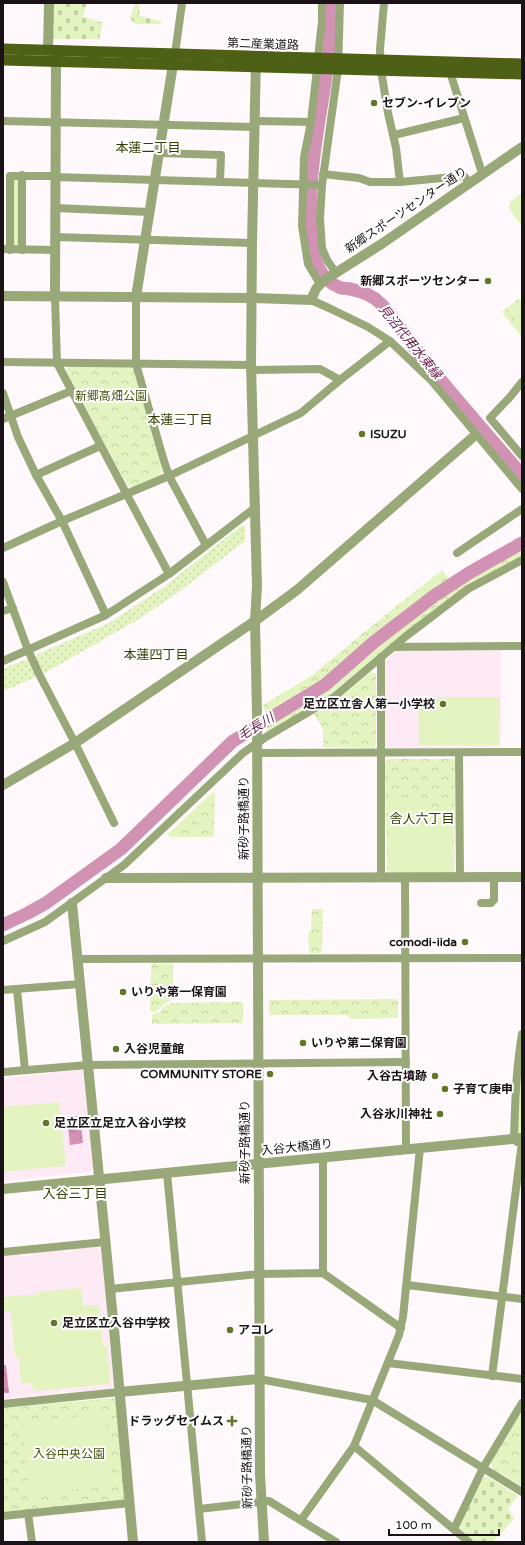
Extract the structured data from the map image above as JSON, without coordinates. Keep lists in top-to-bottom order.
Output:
{
  "streets": {
    "main road": ["第二産業道路"],
    "street": ["新郷スポーツセンター通り", "新砂子路橋通り", "入谷大橋通り"]
  },
  "crossings": [
    ["第二産業道路", "新砂子路橋通り"],
    ["新砂子路橋通り", "入谷大橋通り"]
  ],
  "districts": [
    "本蓮二丁目",
    "本蓮三丁目",
    "本蓮四丁目",
    "舎人六丁目",
    "入谷三丁目"
  ],
  "water": ["見沼代用水東縁", "毛長川"],
  "parks": ["新郷高畑公園", "入谷中央公園"],
  "places": {
    "other": [
      "セブン-イレブン",
      "新郷スポーツセンター",
      "ISUZU",
      "足立区立舎人第一小学校",
      "comodi-iida",
      "いりや第一保育園",
      "いりや第二保育園",
      "入谷児童館",
      "COMMUNITY STORE",
      "入谷古墳跡",
      "子育て庚申",
      "入谷氷川神社",
      "足立区立足立入谷小学校",
      "足立区立入谷中学校",
      "アコレ"
    ],
    "health": ["ドラッグセイムス"]
  },
  "scale_bar": "100 m"
}
